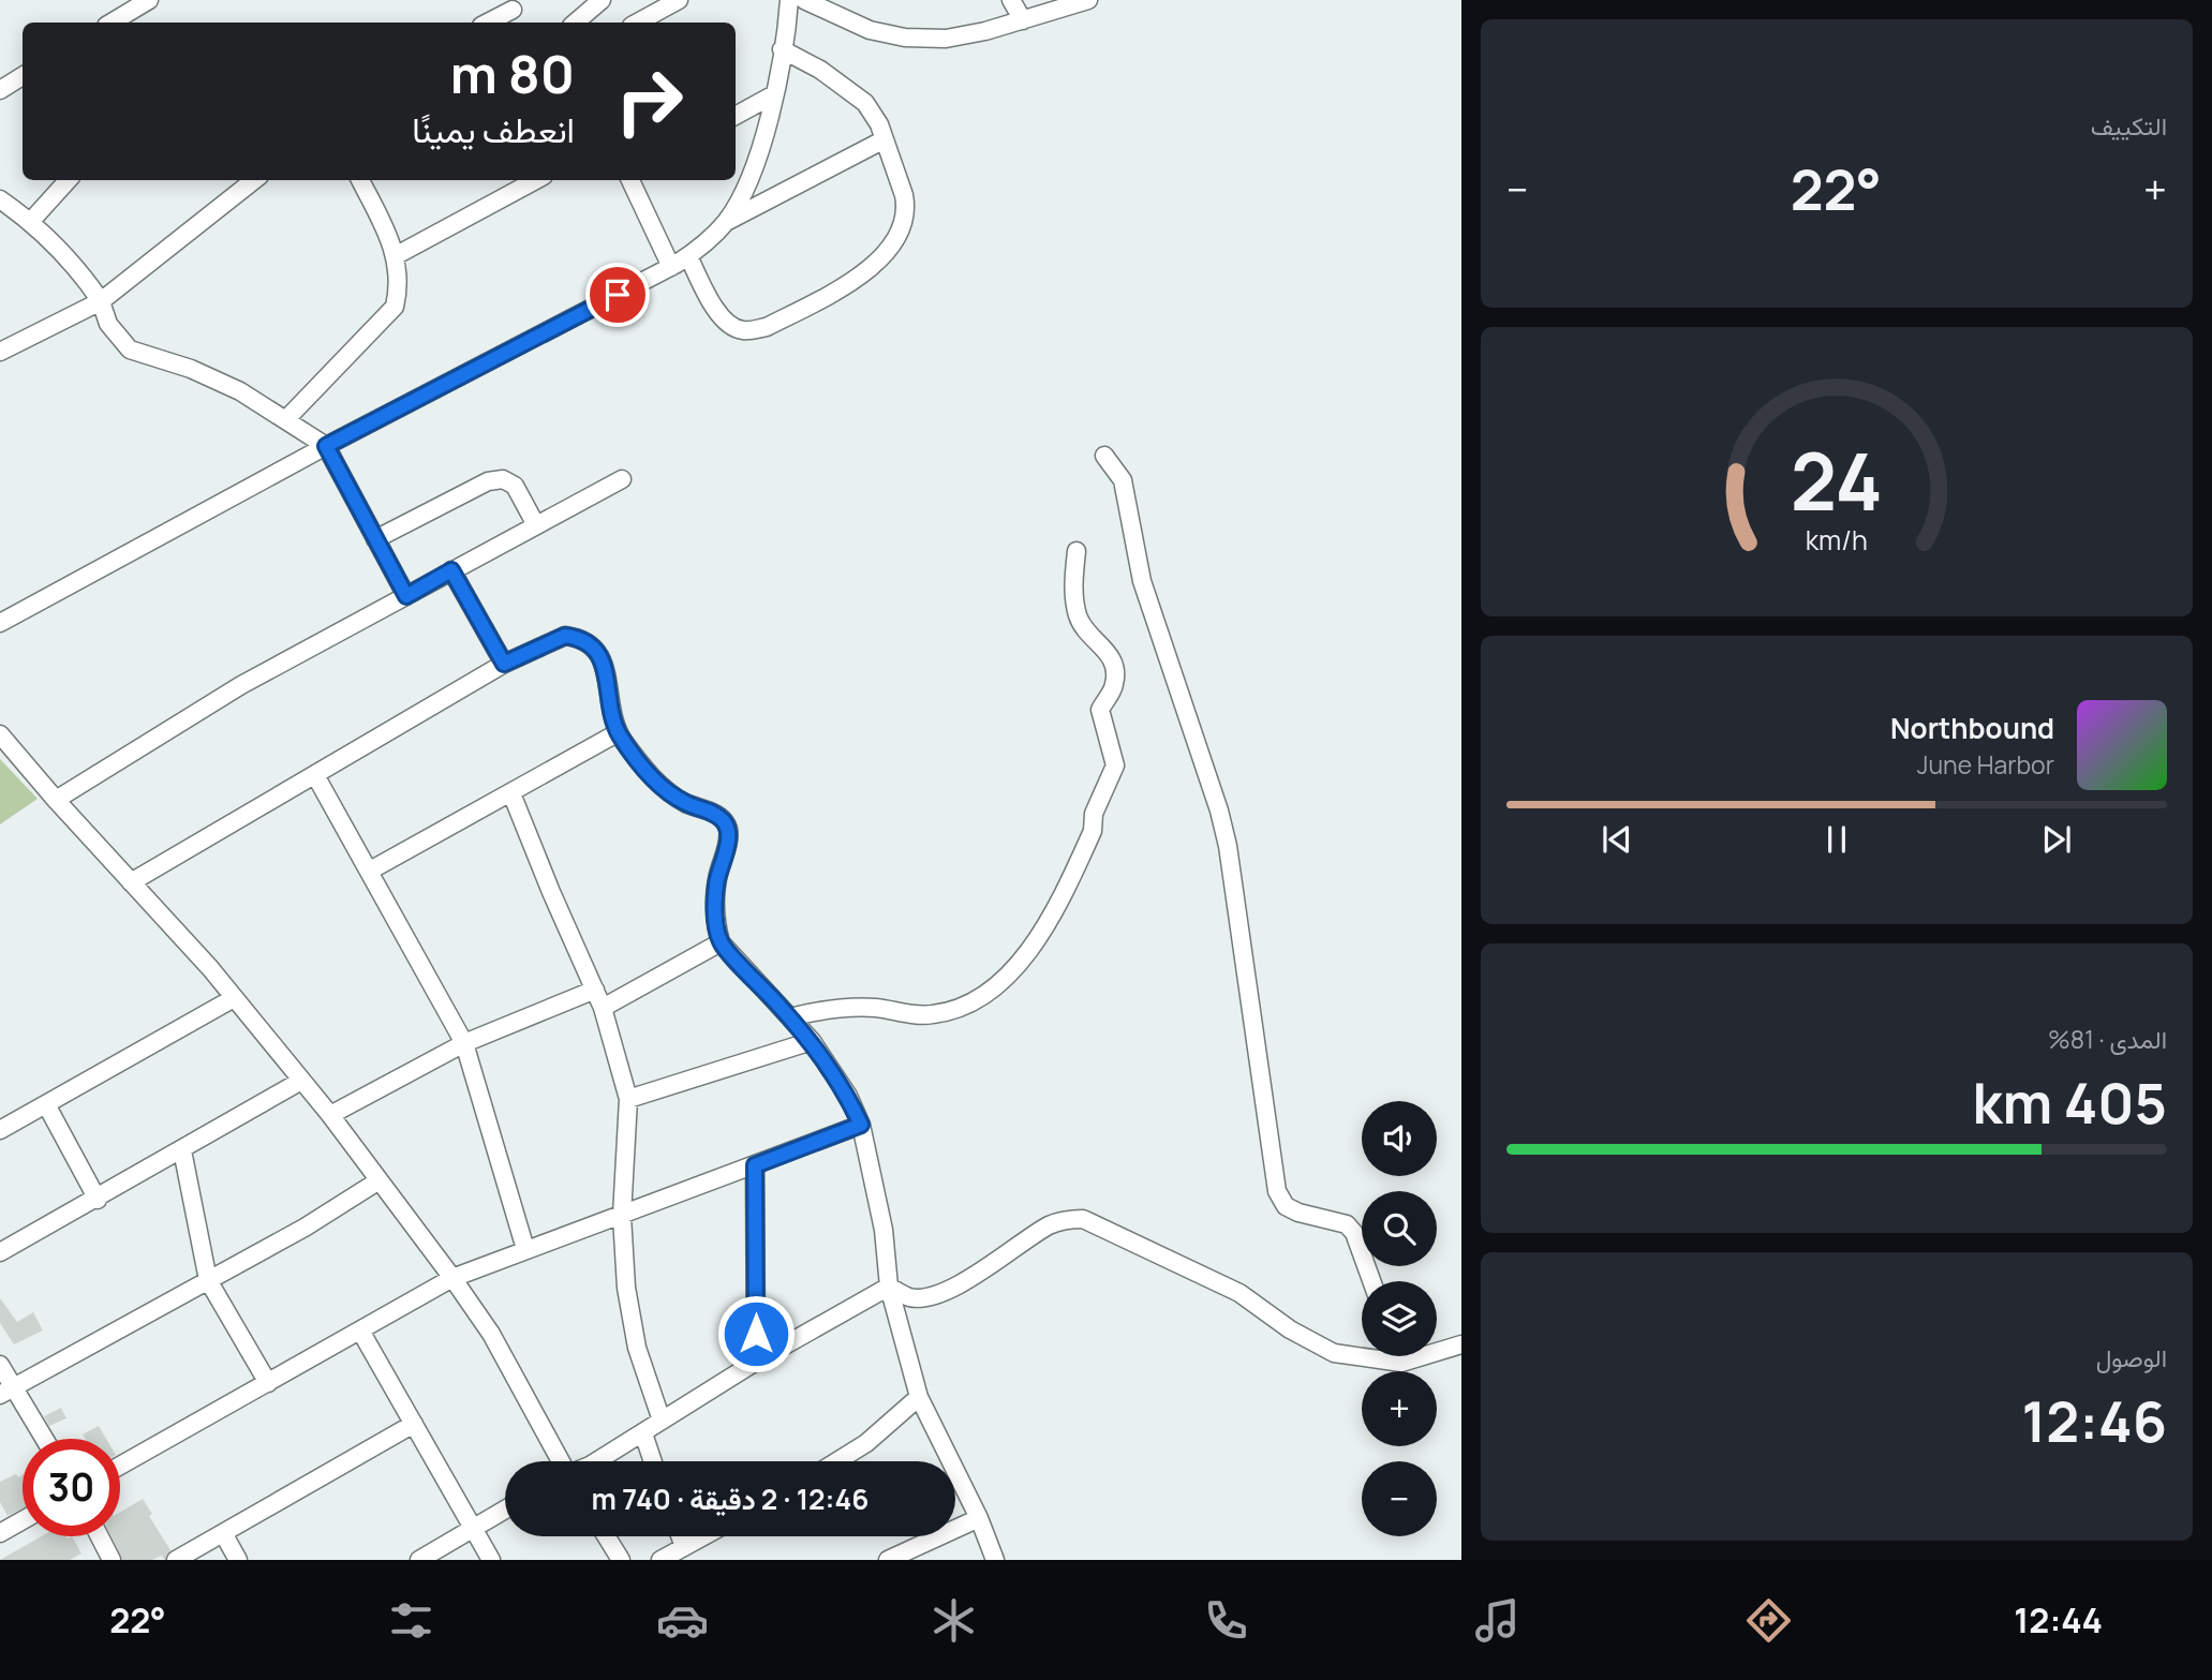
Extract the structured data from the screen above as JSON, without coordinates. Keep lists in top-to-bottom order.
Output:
{
  "page": {
    "tile": [
      "التكييف",
      ["المدى · 81%", "405 km"],
      ["الوصول", "12:46"]
    ],
    "turn": ["80 m", "انعطف يمينًا"],
    "heat": ["−", "22°", "+"],
    "song": ["Northbound", "June Harbor"],
    "map_buttons": ["+", "−"],
    "limit": "30",
    "trip": "12:46 · 2 دقيقة · 740 m",
    "tabs": ["12:44", "22°"],
    "gauge": ["24", "km/h"]
  }
}
